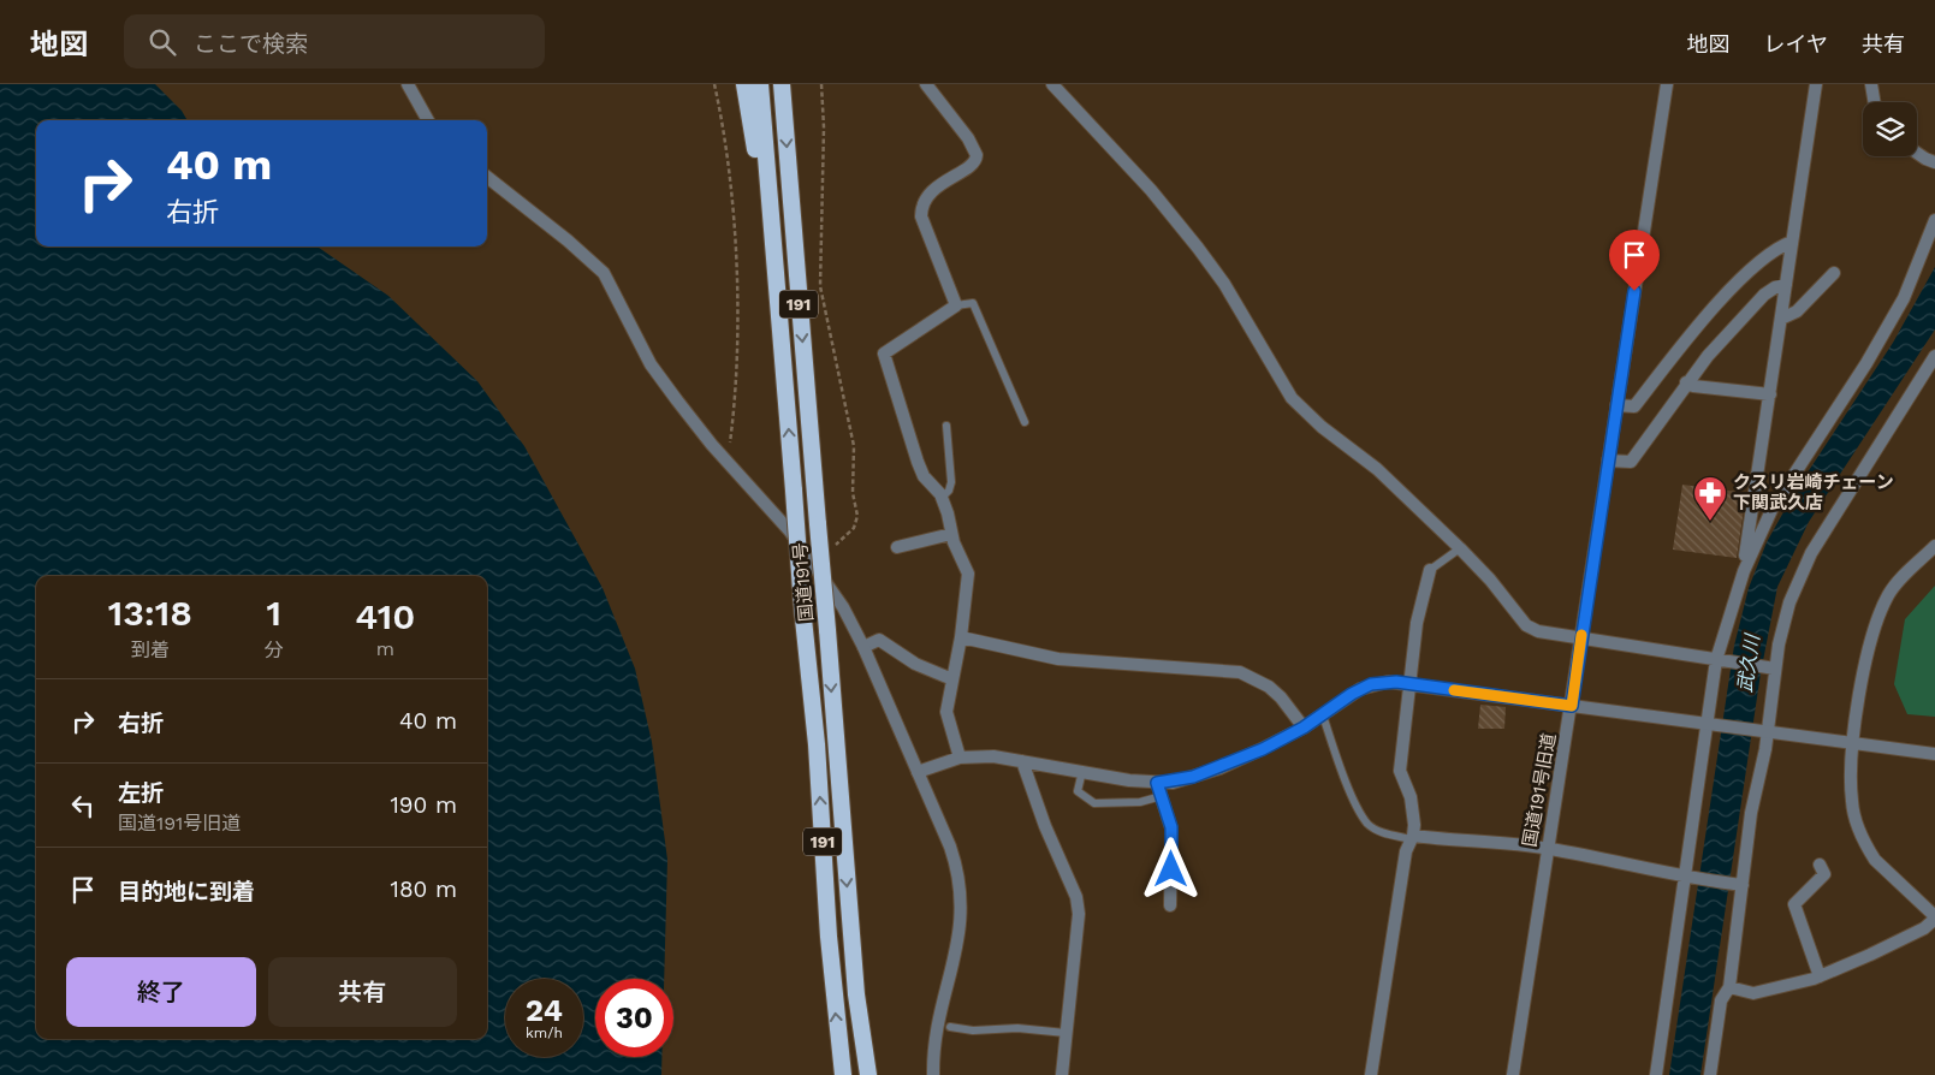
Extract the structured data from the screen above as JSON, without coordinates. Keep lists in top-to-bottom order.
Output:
{
  "streets": {
    "highway": ["191", "国道191号"],
    "street": ["国道191号旧道"]
  },
  "water": ["武久川"],
  "places": {
    "pharmacy": ["クスリ岩崎チェーン 下関武久店"]
  },
  "page": {
    "header": "地図",
    "search": "ここで検索",
    "nav": ["地図", "レイヤ", "共有"],
    "turn": ["40 m", "右折"],
    "eta": [
      "13:18",
      "到着",
      "1",
      "分",
      "410",
      "m"
    ],
    "list": [
      {
        "name": "右折",
        "value": "40 m"
      },
      {
        "name": "左折",
        "note": "国道191号旧道",
        "value": "190 m"
      },
      {
        "name": "目的地に到着",
        "value": "180 m"
      }
    ],
    "buttons": ["終了", "共有"],
    "speed": "24 km/h",
    "limit": "30"
  }
}
